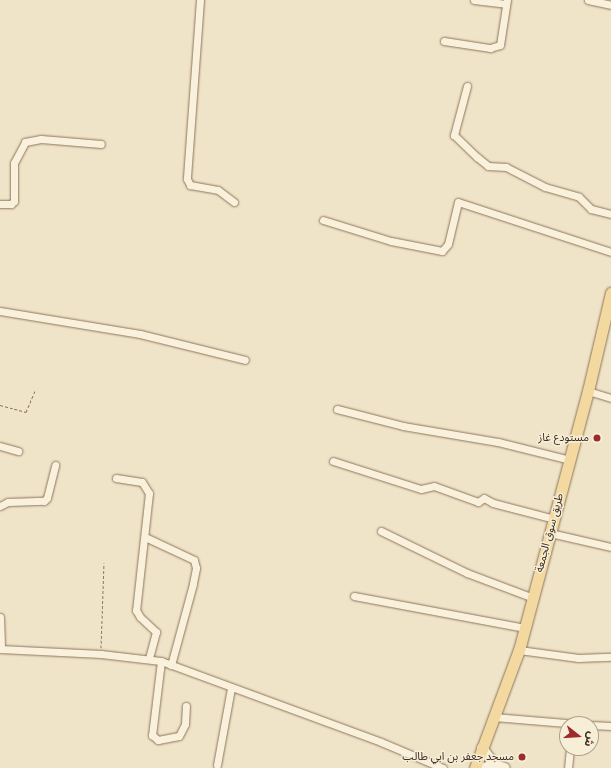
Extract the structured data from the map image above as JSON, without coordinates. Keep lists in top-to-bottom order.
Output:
{
  "streets": {
    "main road": ["طريق سوق الجمعة"]
  },
  "places": ["مستودع غاز", "مسجد جعفر بن ابي طالب"],
  "north": "right"
}
